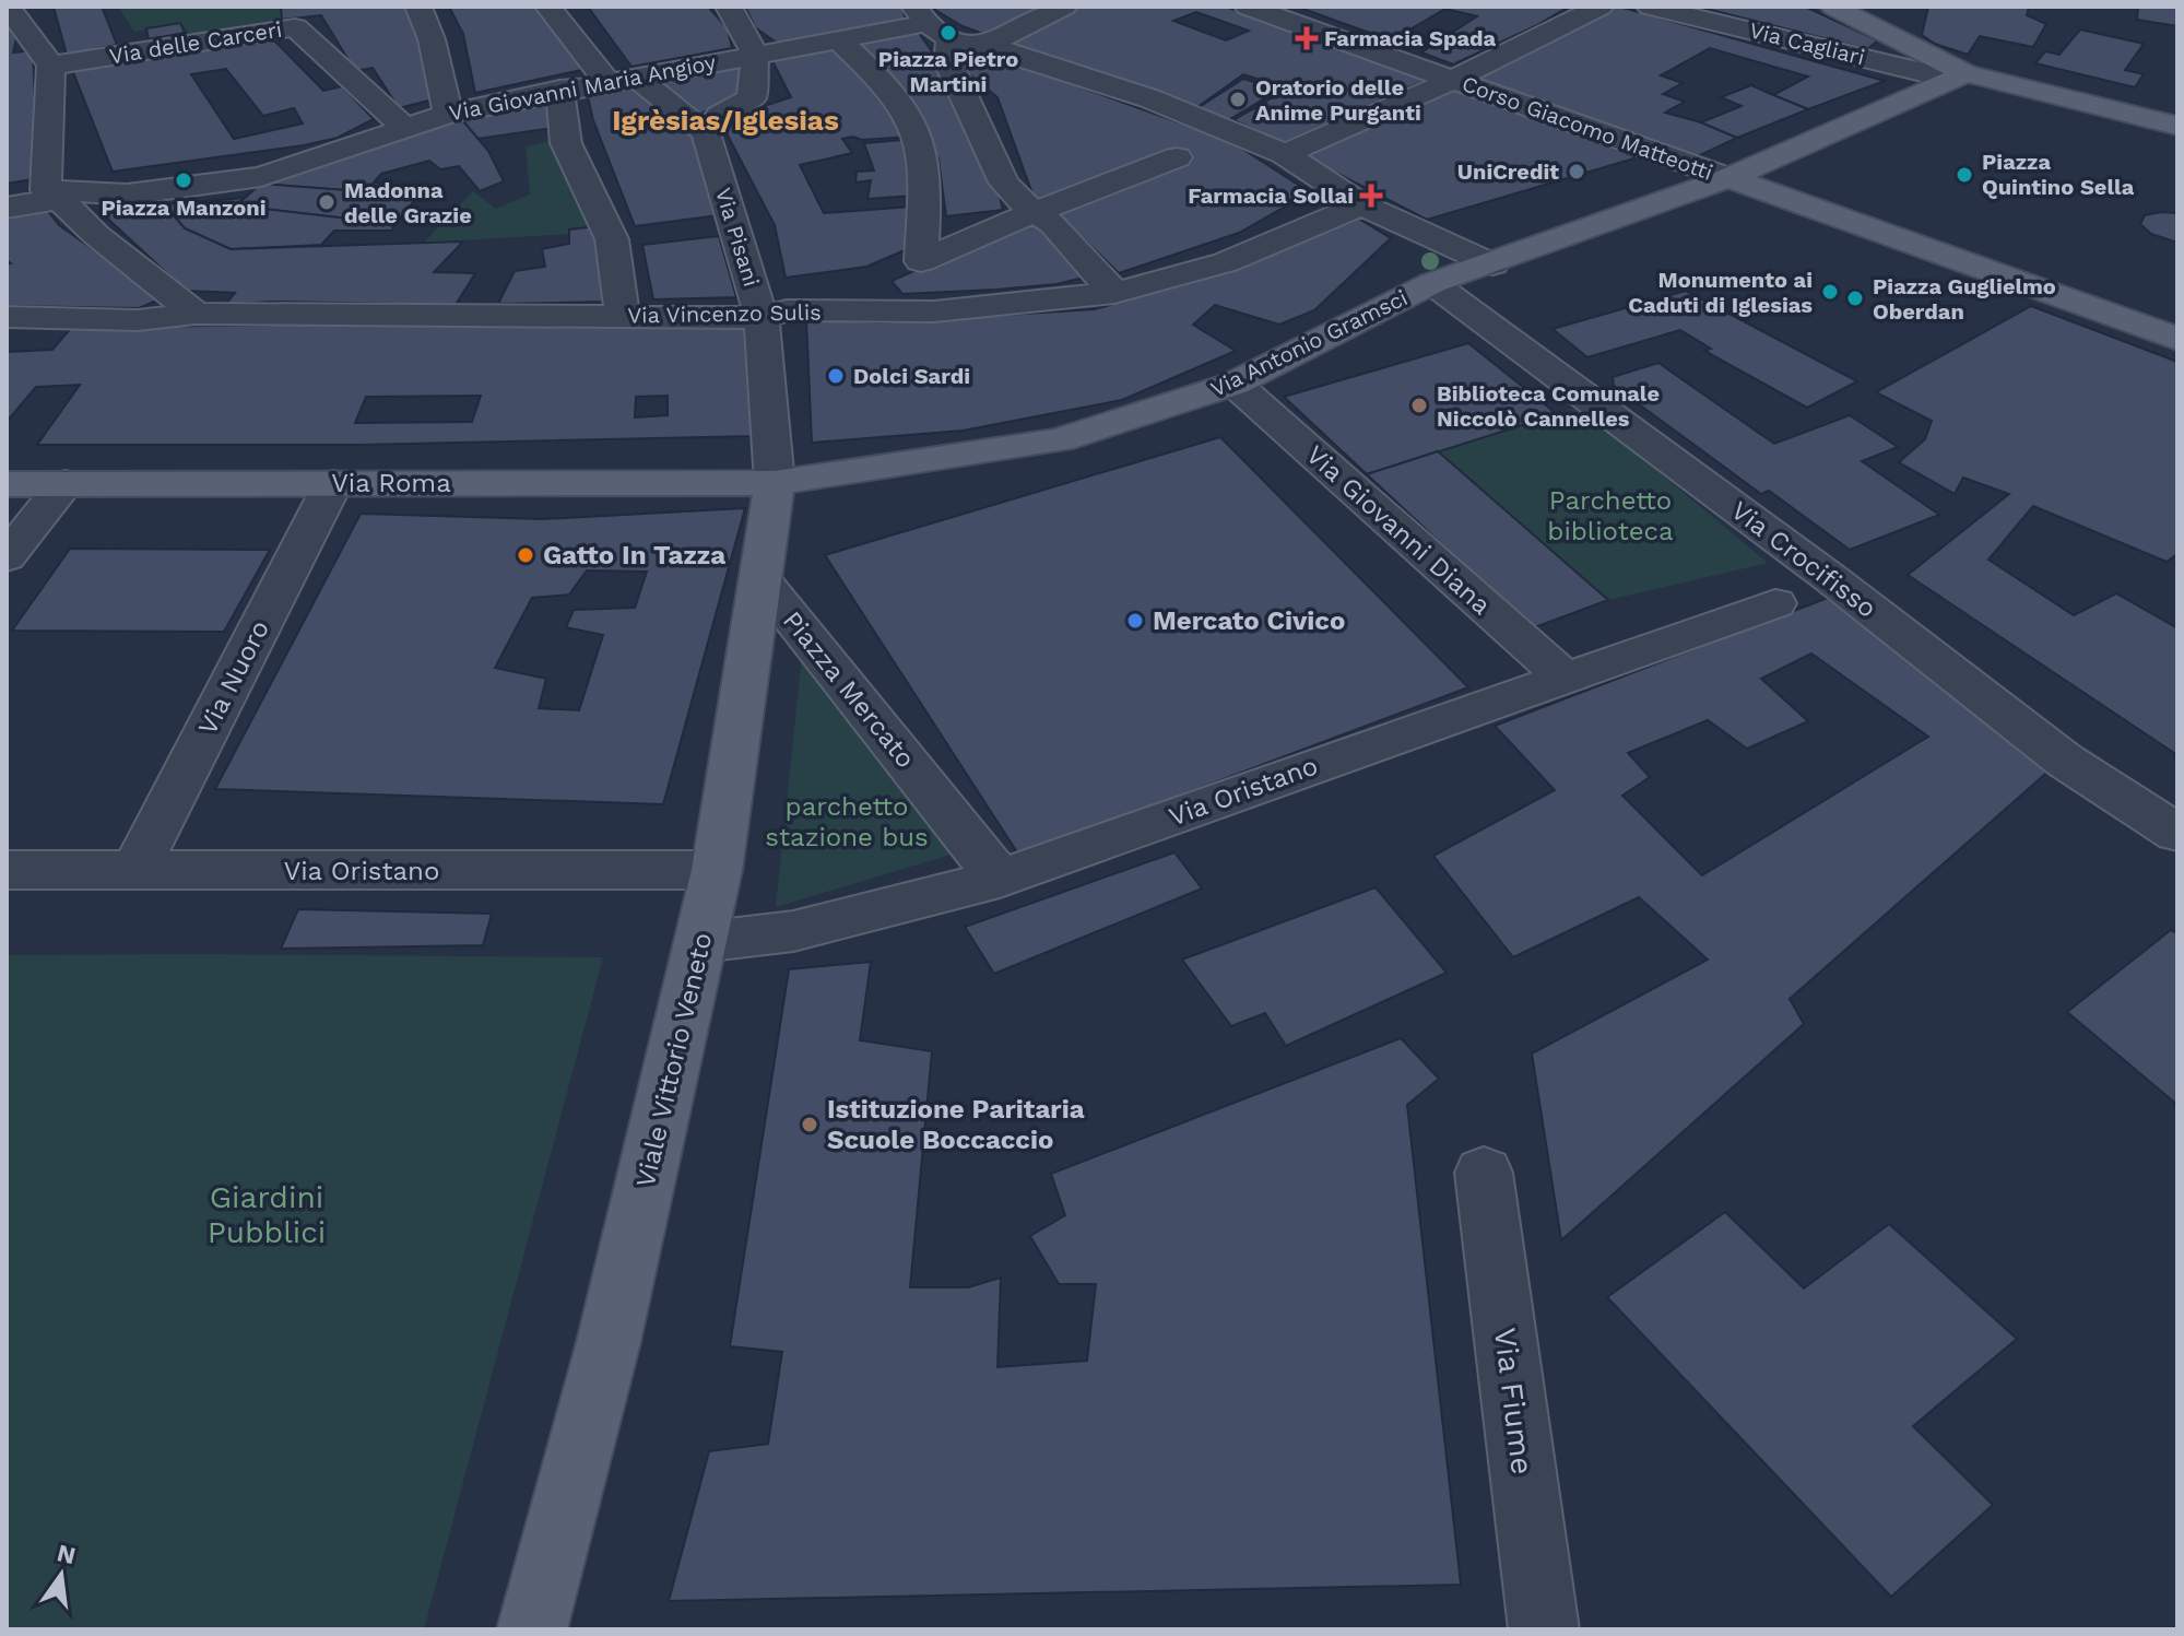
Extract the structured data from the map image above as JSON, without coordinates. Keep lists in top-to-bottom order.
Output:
{
  "streets": {
    "main road": ["Via Antonio Gramsci", "Via Roma", "Viale Vittorio Veneto"],
    "street": [
      "Via delle Carceri",
      "Via Cagliari",
      "Via Giovanni Maria Angioy",
      "Corso Giacomo Matteotti",
      "Via Pisani",
      "Via Vincenzo Sulis",
      "Via Giovanni Diana",
      "Via Crocifisso",
      "Via Nuoro",
      "Piazza Mercato",
      "Via Oristano",
      "Via Fiume"
    ]
  },
  "crossings": [
    ["Via delle Carceri", "Via Giovanni Maria Angioy"],
    ["Corso Giacomo Matteotti", "Via Antonio Gramsci"],
    ["Via Pisani", "Via Vincenzo Sulis"],
    ["Via Pisani", "Via Antonio Gramsci"],
    ["Via Pisani", "Via Roma"],
    ["Via Pisani", "Viale Vittorio Veneto"],
    ["Via Antonio Gramsci", "Via Roma"],
    ["Via Antonio Gramsci", "Via Giovanni Diana"],
    ["Via Antonio Gramsci", "Via Crocifisso"],
    ["Via Antonio Gramsci", "Viale Vittorio Veneto"],
    ["Via Roma", "Via Nuoro"],
    ["Via Roma", "Viale Vittorio Veneto"],
    ["Via Giovanni Diana", "Via Oristano"],
    ["Via Nuoro", "Via Oristano"],
    ["Piazza Mercato", "Via Oristano"],
    ["Piazza Mercato", "Viale Vittorio Veneto"],
    ["Via Oristano", "Viale Vittorio Veneto"]
  ],
  "districts": ["Igrèsias/Iglesias"],
  "parks": ["Parchetto biblioteca", "parchetto stazione bus", "Giardini Pubblici"],
  "places": {
    "other": [
      "Piazza Pietro Martini",
      "Oratorio delle Anime Purganti",
      "UniCredit",
      "Piazza Quintino Sella",
      "Piazza Manzoni",
      "Madonna delle Grazie",
      "Monumento ai Caduti di Iglesias",
      "Piazza Guglielmo Oberdan",
      "Dolci Sardi",
      "Biblioteca Comunale Niccolò Cannelles",
      "Gatto In Tazza",
      "Mercato Civico",
      "Istituzione Paritaria Scuole Boccaccio"
    ],
    "health": ["Farmacia Spada", "Farmacia Sollai"]
  },
  "north": "top"
}
